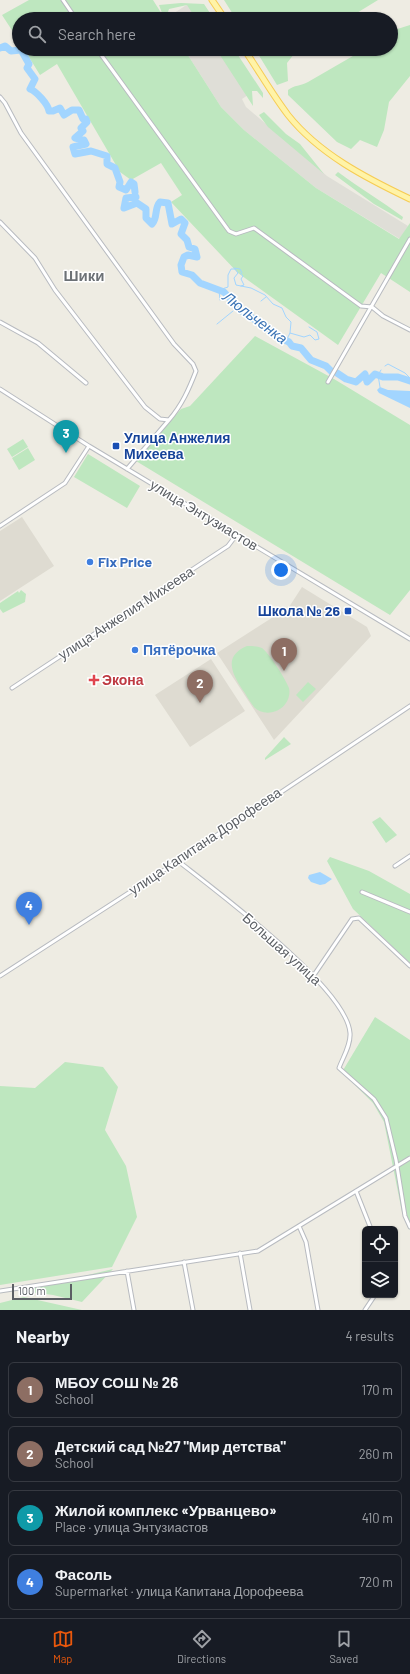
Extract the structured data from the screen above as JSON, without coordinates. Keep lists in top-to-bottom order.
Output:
{
  "streets": {
    "street": [
      "улица Энтузиастов",
      "улица Анжелия Михеева",
      "улица Капитана Дорофеева",
      "Большая улица"
    ]
  },
  "crossings": [
    ["улица Энтузиастов", "улица Анжелия Михеева"],
    ["улица Капитана Дорофеева", "Большая улица"]
  ],
  "districts": ["Шики"],
  "water": ["Люльченка"],
  "places": {
    "transit": ["Улица Анжелия Михеева", "Школа № 26"],
    "other": ["Fix Price", "Пятёрочка"],
    "health": ["Экона"]
  },
  "scale_bar": "100 m",
  "page": {
    "search": "Search here",
    "pins": [
      "3",
      "1",
      "2",
      "4"
    ],
    "scale": "100 m",
    "heading": ["Nearby", "4 results"],
    "list": [
      {
        "mark": "1",
        "name": "МБОУ СОШ № 26",
        "note": "School",
        "value": "170 m"
      },
      {
        "mark": "2",
        "name": "Детский сад №27 \"Мир детства\"",
        "note": "School",
        "value": "260 m"
      },
      {
        "mark": "3",
        "name": "Жилой комплекс «Урванцево»",
        "note": "Place · улица Энтузиастов",
        "value": "410 m"
      },
      {
        "mark": "4",
        "name": "Фасоль",
        "note": "Supermarket · улица Капитана Дорофеева",
        "value": "720 m"
      }
    ],
    "nav": ["Map", "Directions", "Saved"]
  }
}
